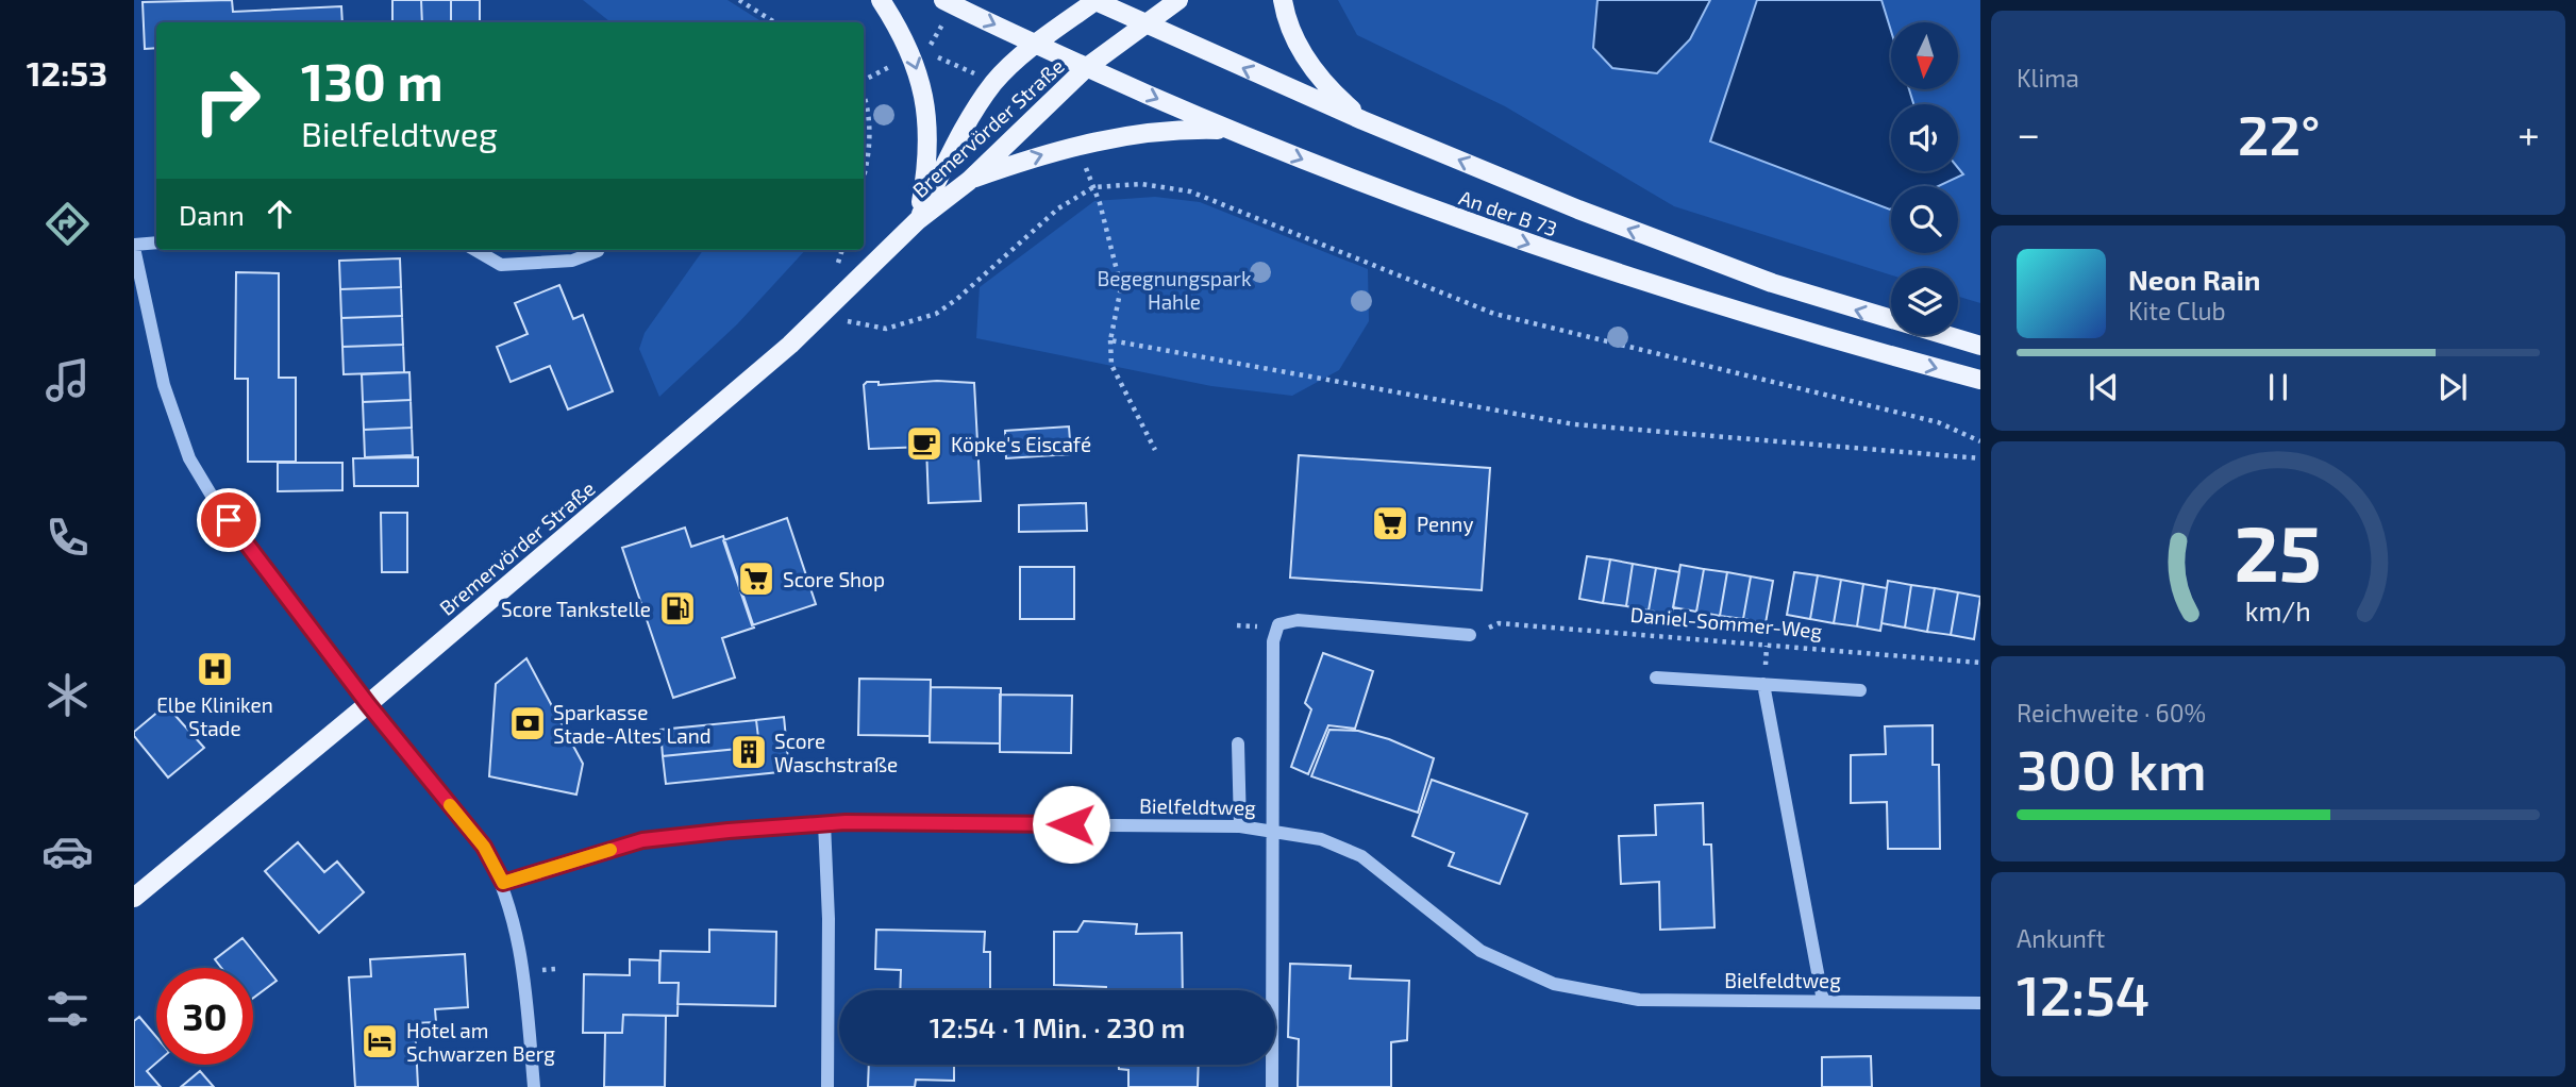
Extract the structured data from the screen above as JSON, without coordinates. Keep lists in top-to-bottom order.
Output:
{
  "streets": {
    "main road": ["Bremervörder Straße", "An der B 73"],
    "street": ["Bielfeldtweg"],
    "path": ["Daniel-Sommer-Weg"]
  },
  "crossings": [
    ["Bremervörder Straße", "An der B 73"]
  ],
  "parks": ["Begegnungspark Hahle"],
  "places": {
    "cafe": ["Köpke's Eiscafé"],
    "supermarket": ["Penny", "Score Shop"],
    "fuel station": ["Score Tankstelle"],
    "hospital": ["Elbe Kliniken Stade"],
    "bank": ["Sparkasse Stade-Altes Land"],
    "building": ["Score Waschstraße"],
    "hotel": ["Hotel am Schwarzen Berg"]
  },
  "north": "bottom",
  "page": {
    "tabs": "12:53",
    "tile": [
      "Klima",
      ["Reichweite · 60%", "300 km"],
      ["Ankunft", "12:54"]
    ],
    "turn": ["130 m", "Bielfeldtweg"],
    "heat": ["−", "22°", "+"],
    "then": "Dann",
    "song": ["Neon Rain", "Kite Club"],
    "limit": "30",
    "trip": "12:54 · 1 Min. · 230 m",
    "gauge": ["25", "km/h"]
  }
}
